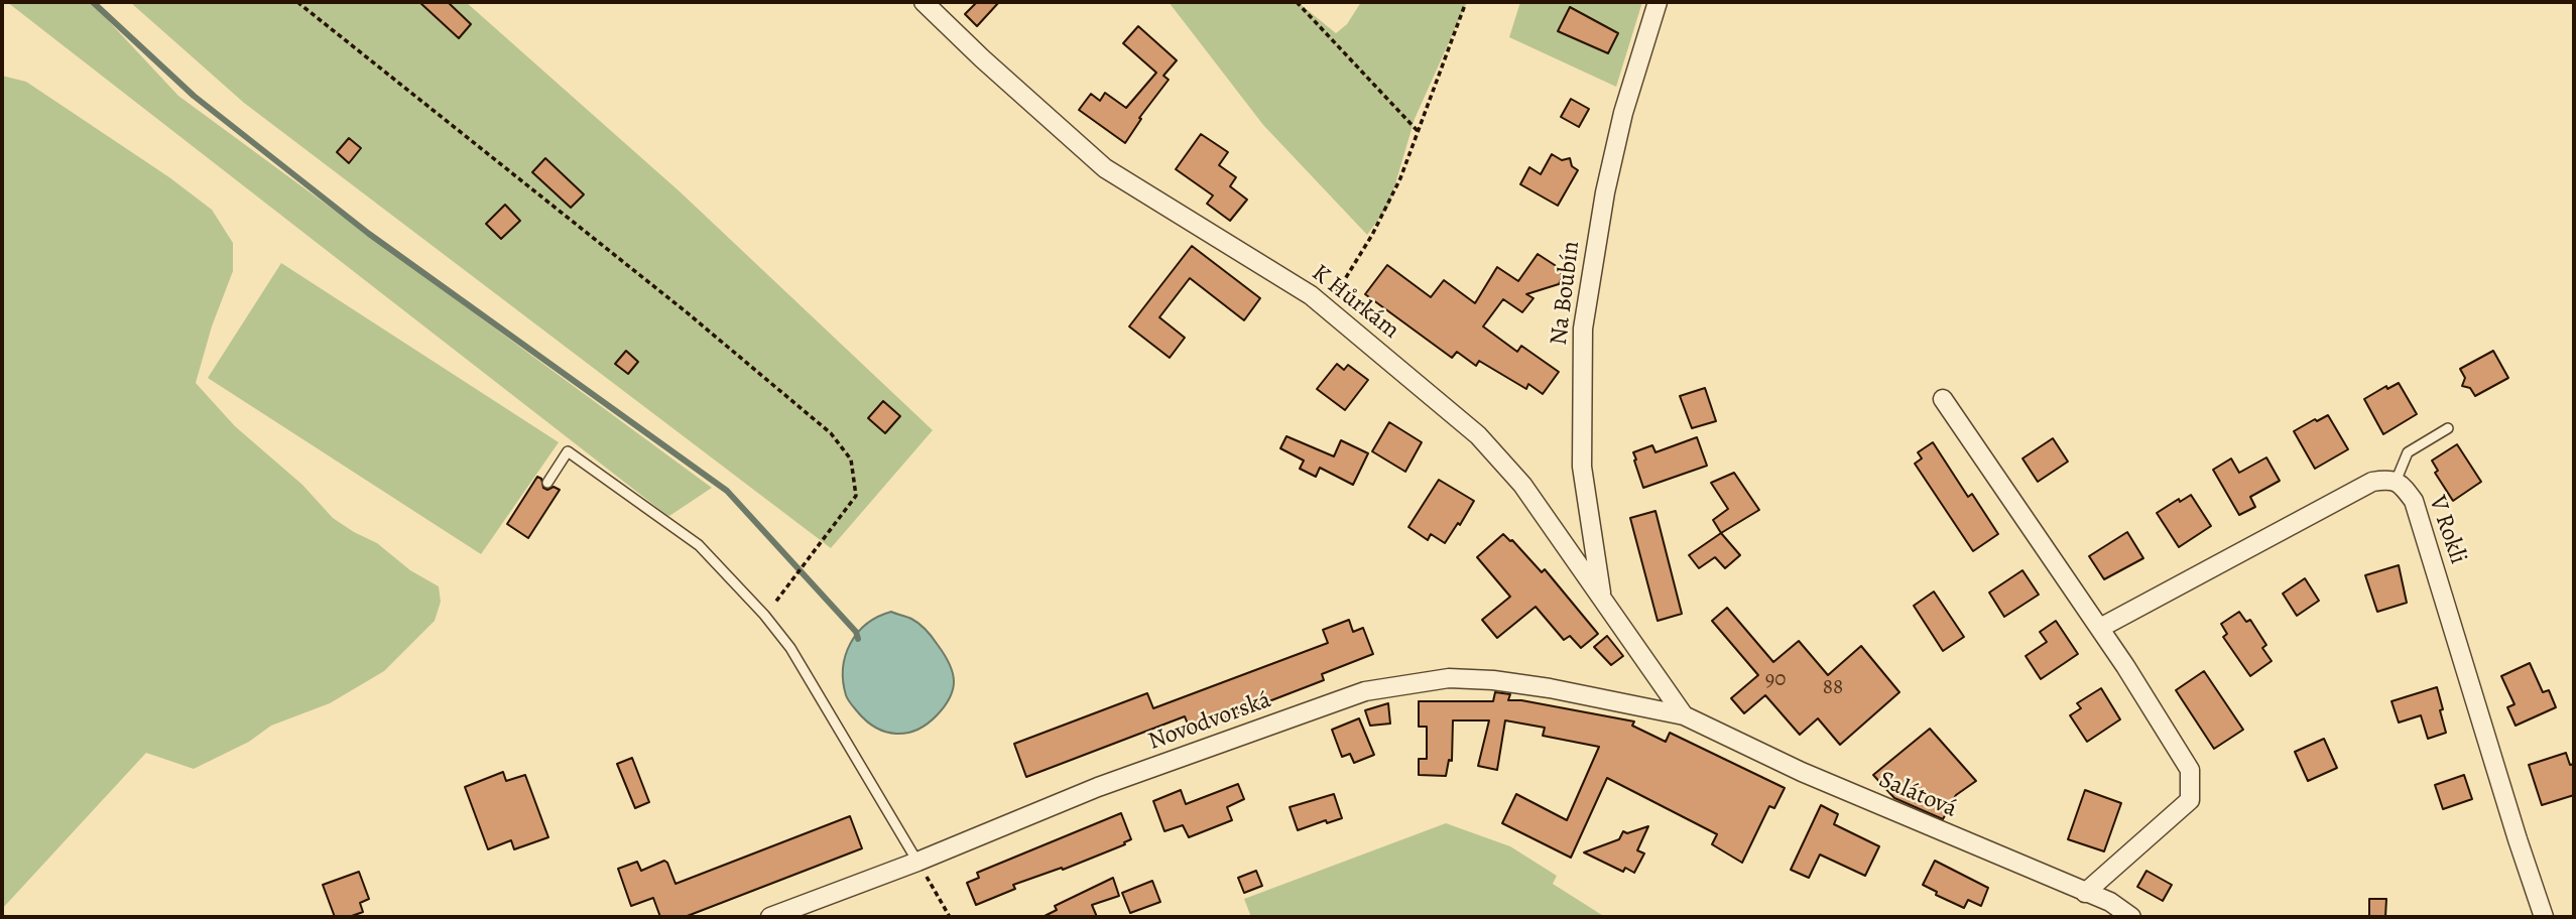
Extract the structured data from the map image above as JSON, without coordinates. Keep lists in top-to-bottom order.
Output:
{
  "streets": {
    "street": [
      "Na Boubín",
      "K Hůrkám",
      "V Rokli",
      "Novodvorská",
      "Salátová"
    ]
  },
  "crossings": [
    ["Na Boubín", "K Hůrkám"],
    ["K Hůrkám", "Novodvorská"],
    ["K Hůrkám", "Salátová"],
    ["Novodvorská", "Salátová"]
  ],
  "house_numbers": ["90", "88"]
}
